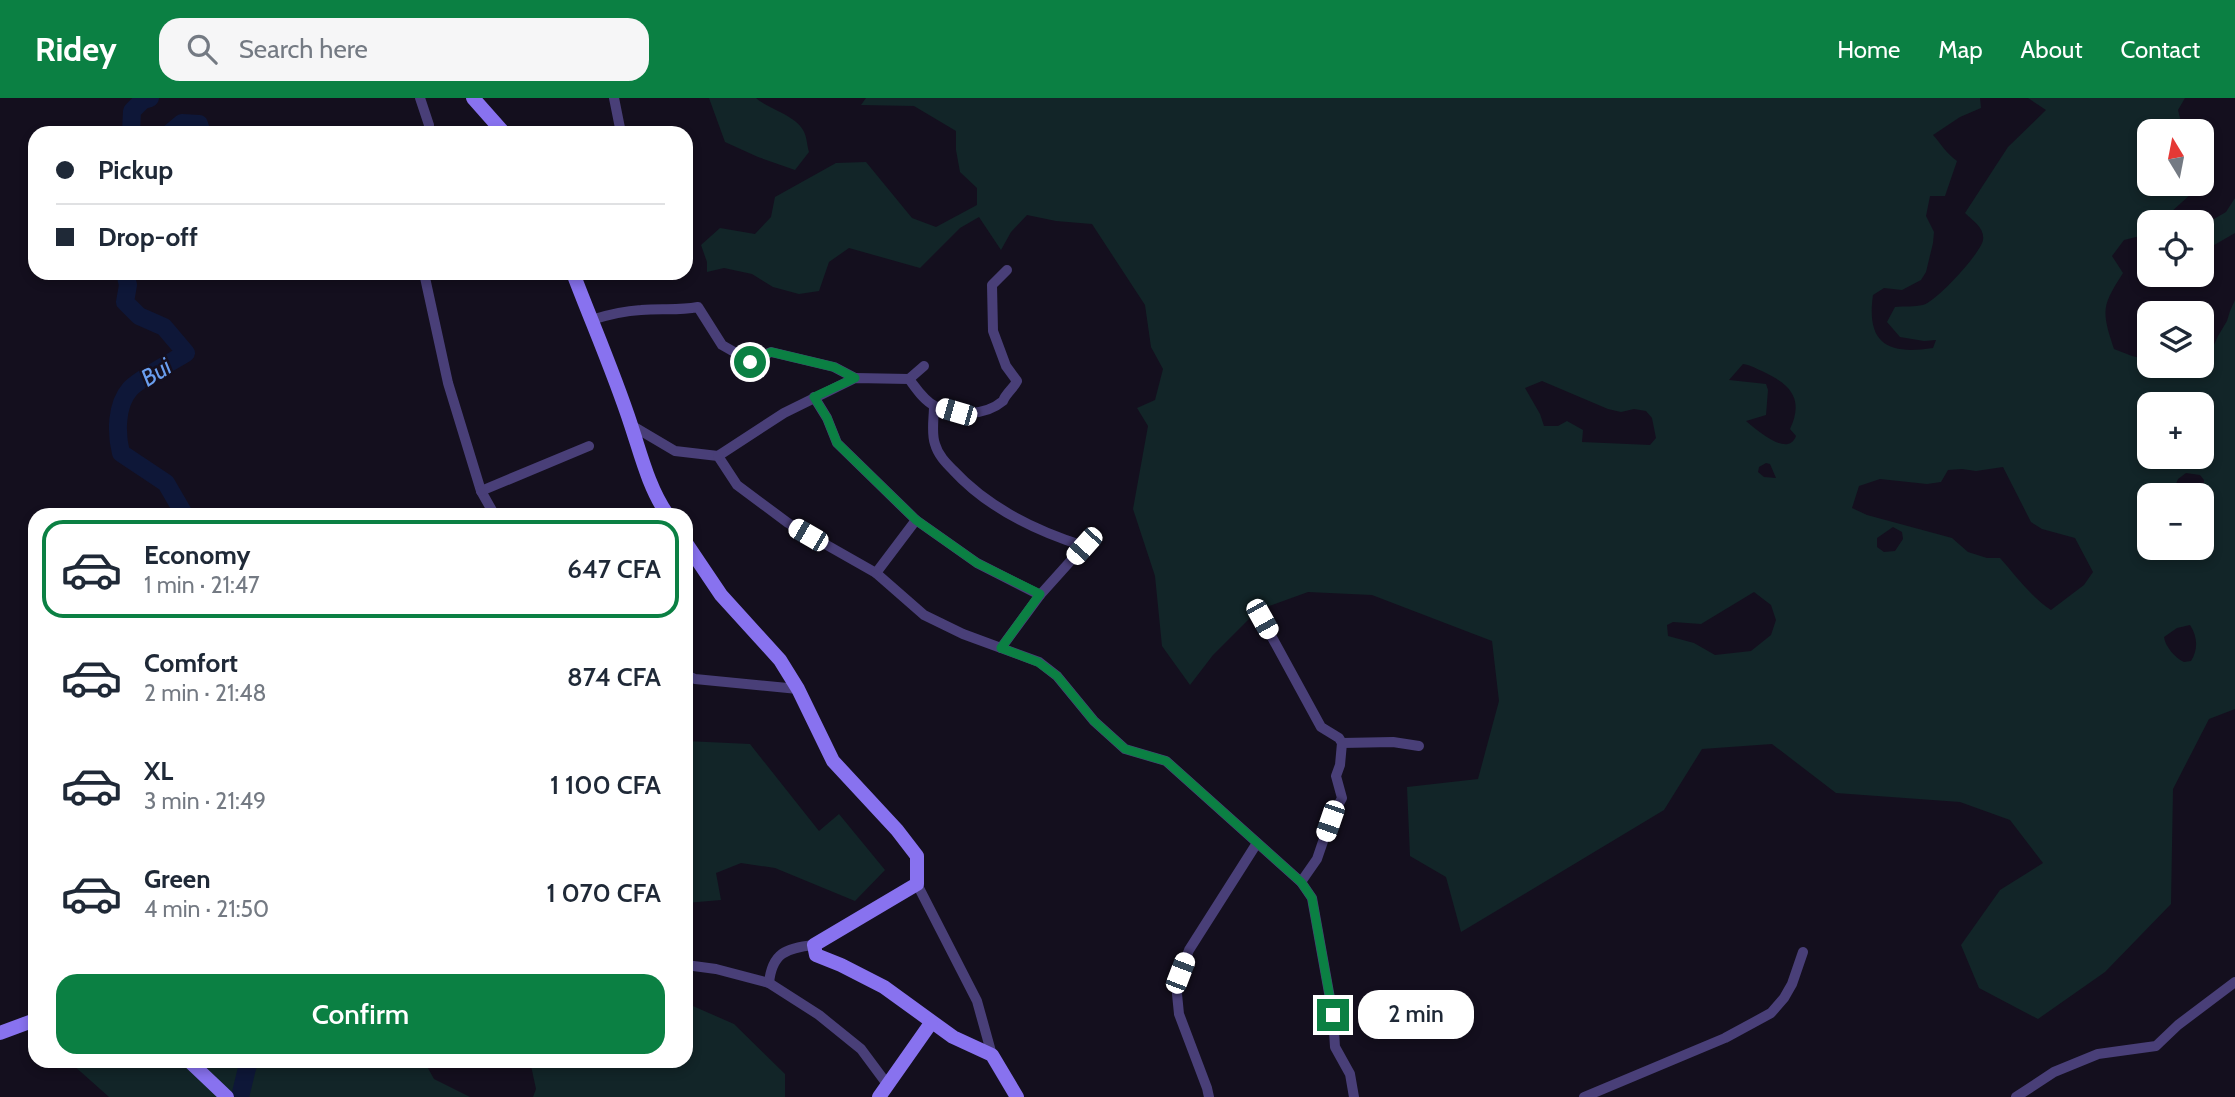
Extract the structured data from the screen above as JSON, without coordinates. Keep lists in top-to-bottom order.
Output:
{
  "water": ["Bui"],
  "north": "top",
  "page": {
    "header": "Ridey",
    "search": "Search here",
    "nav": [
      "Home",
      "Map",
      "About",
      "Contact"
    ],
    "map_buttons": ["+", "−"],
    "banner": ["Pickup", "Drop-off"],
    "list": [
      {
        "name": "Economy",
        "note": "1 min · 21:47",
        "value": "647 CFA"
      },
      {
        "name": "Comfort",
        "note": "2 min · 21:48",
        "value": "874 CFA"
      },
      {
        "name": "XL",
        "note": "3 min · 21:49",
        "value": "1 100 CFA"
      },
      {
        "name": "Green",
        "note": "4 min · 21:50",
        "value": "1 070 CFA"
      }
    ],
    "buttons": "Confirm",
    "bubble": "2 min"
  }
}
